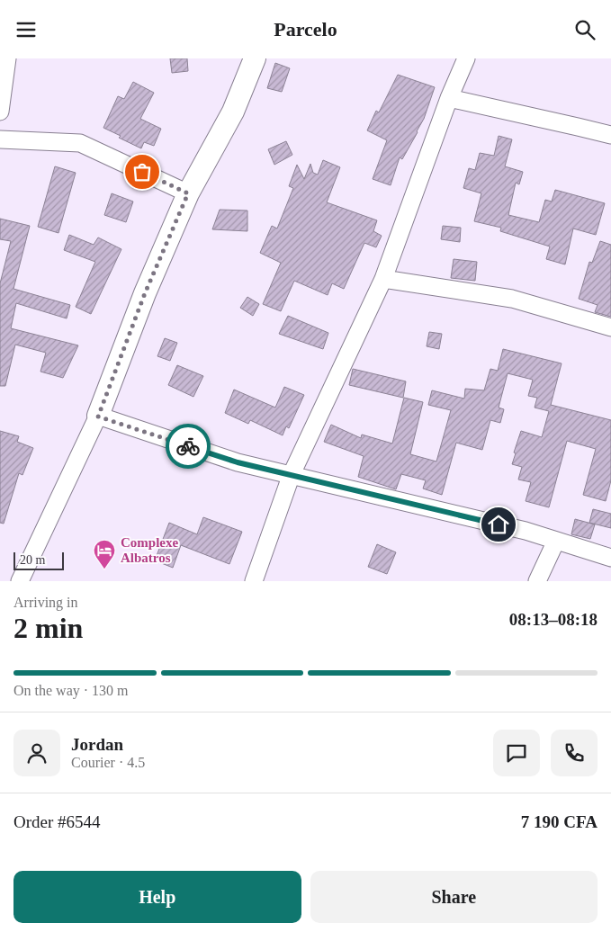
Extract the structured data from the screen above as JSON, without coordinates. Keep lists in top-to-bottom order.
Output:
{
  "places": {
    "hotel": ["Complexe Albatros"]
  },
  "scale_bar": "20 m",
  "page": {
    "header": "Parcelo",
    "scale": "20 m",
    "heading": ["2 min", "Arriving in", "08:13–08:18"],
    "panel": [
      "Jordan",
      "Courier · 4.5",
      "Order #6544",
      "7 190 CFA"
    ],
    "bar": "On the way · 130 m",
    "buttons": ["Help", "Share"]
  }
}
